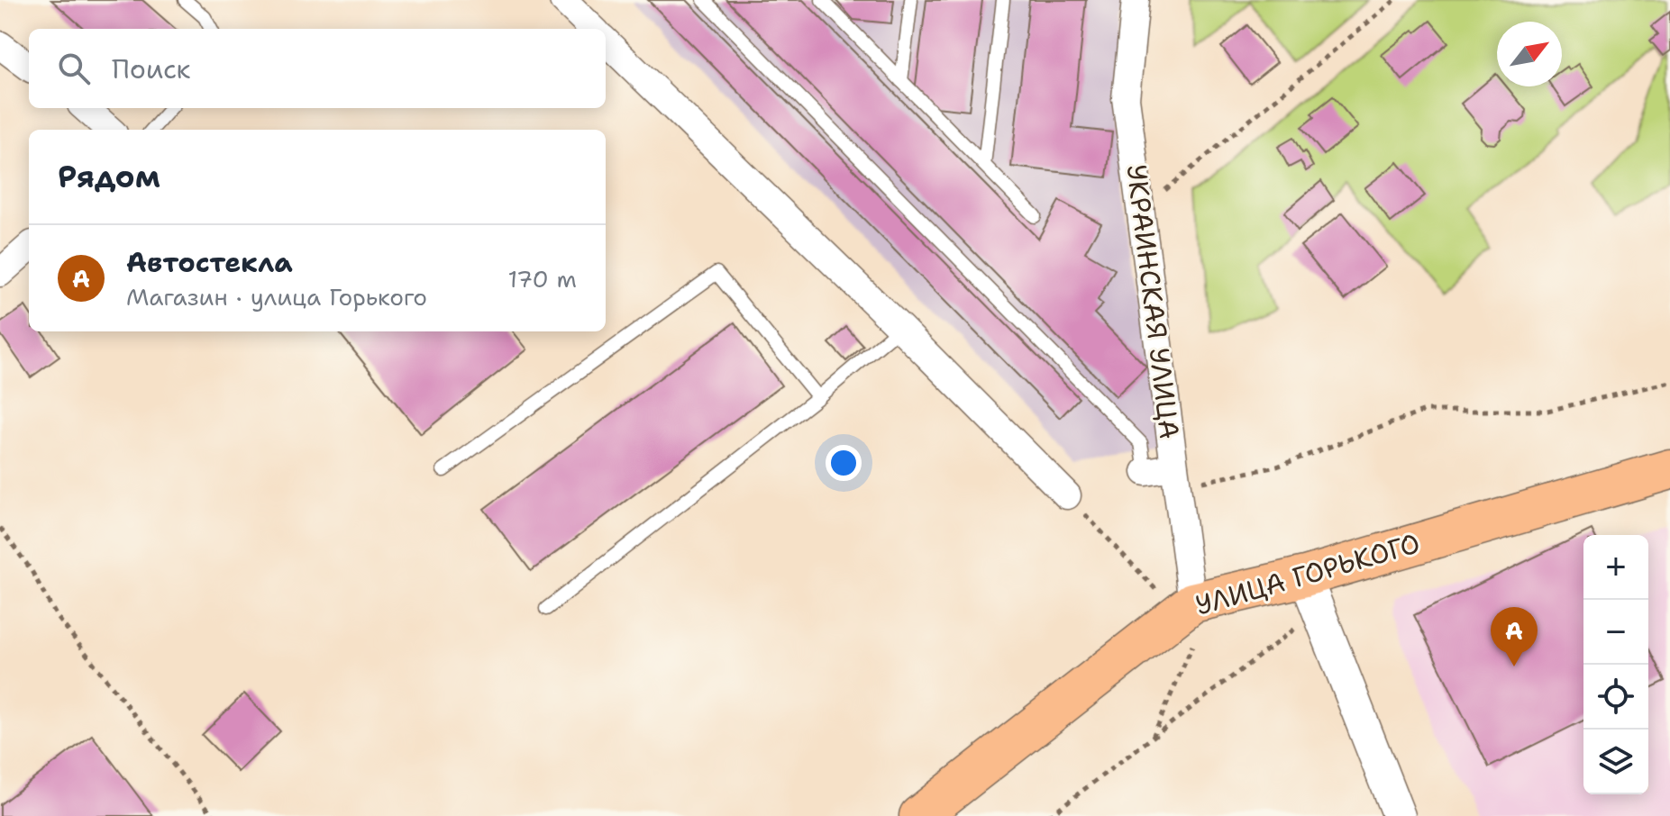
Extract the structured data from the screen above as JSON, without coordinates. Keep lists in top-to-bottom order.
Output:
{
  "streets": {
    "main road": ["УЛИЦА ГОРЬКОГО"],
    "street": ["УКРАИНСКАЯ УЛИЦА"]
  },
  "crossings": [
    ["УКРАИНСКАЯ УЛИЦА", "УЛИЦА ГОРЬКОГО"]
  ],
  "north": "top right",
  "page": {
    "search": "Поиск",
    "heading": "Рядом",
    "list": [
      {
        "mark": "A",
        "name": "Автостекла",
        "note": "Магазин · улица Горького",
        "value": "170 m"
      }
    ],
    "map_buttons": ["+", "−"],
    "pins": "A"
  }
}
